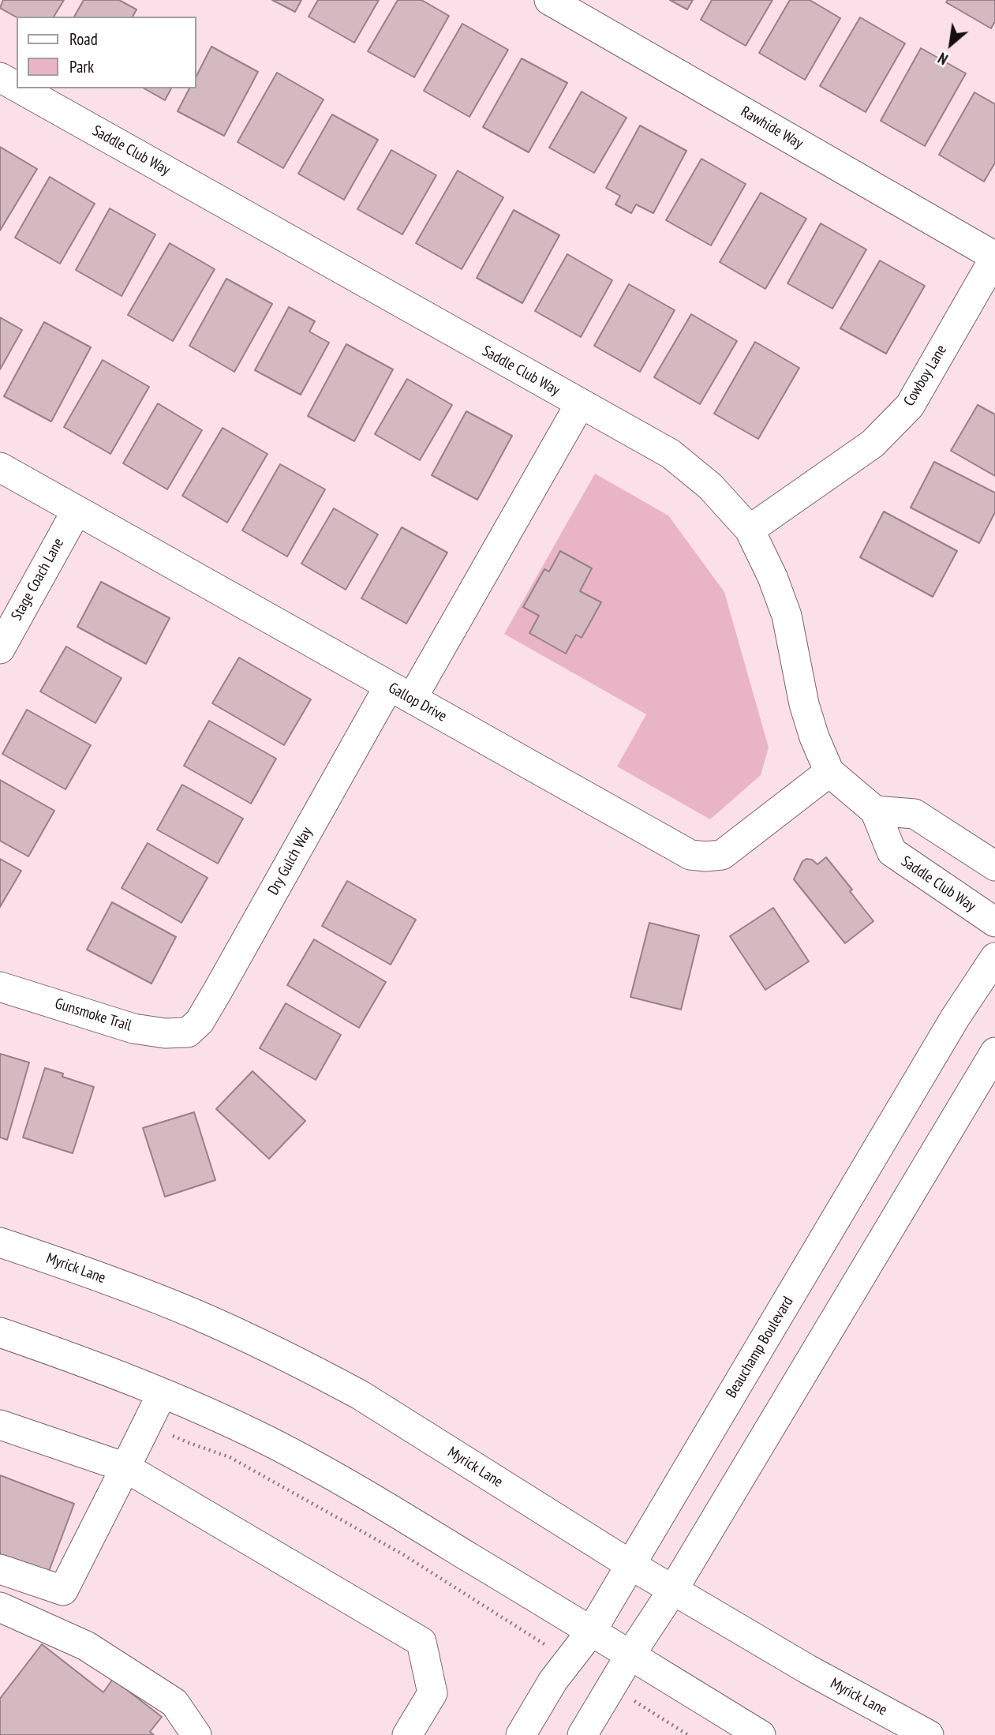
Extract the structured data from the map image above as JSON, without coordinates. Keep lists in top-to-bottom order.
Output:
{
  "streets": {
    "street": [
      "Rawhide Way",
      "Saddle Club Way",
      "Cowboy Lane",
      "Stage Coach Lane",
      "Gallop Drive",
      "Dry Gulch Way",
      "Gunsmoke Trail",
      "Myrick Lane",
      "Beauchamp Boulevard"
    ]
  },
  "crossings": [
    ["Rawhide Way", "Cowboy Lane"],
    ["Saddle Club Way", "Cowboy Lane"],
    ["Saddle Club Way", "Gallop Drive"],
    ["Saddle Club Way", "Dry Gulch Way"],
    ["Stage Coach Lane", "Gallop Drive"],
    ["Gallop Drive", "Dry Gulch Way"],
    ["Dry Gulch Way", "Gunsmoke Trail"],
    ["Myrick Lane", "Beauchamp Boulevard"]
  ],
  "legend": ["Road", "Park"],
  "north": "bottom left"
}
